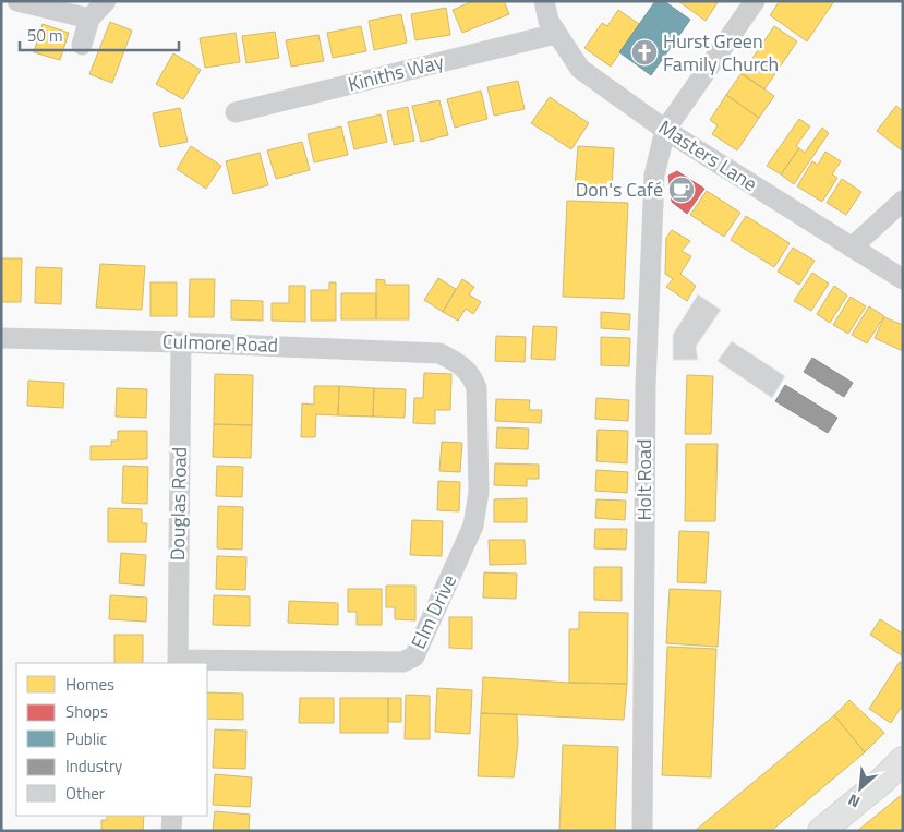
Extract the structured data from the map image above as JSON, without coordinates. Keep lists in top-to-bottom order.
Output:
{
  "streets": {
    "street": [
      "Kiniths Way",
      "Masters Lane",
      "Culmore Road",
      "Holt Road",
      "Douglas Road",
      "Elm Drive"
    ]
  },
  "crossings": [
    ["Kiniths Way", "Masters Lane"],
    ["Masters Lane", "Holt Road"],
    ["Culmore Road", "Douglas Road"],
    ["Culmore Road", "Elm Drive"],
    ["Douglas Road", "Elm Drive"]
  ],
  "places": {
    "church": ["Hurst Green Family Church"],
    "cafe": ["Don's Café"]
  },
  "legend": [
    "Homes",
    "Shops",
    "Public",
    "Industry",
    "Other"
  ],
  "scale_bar": "50 m",
  "north": "bottom left"
}
